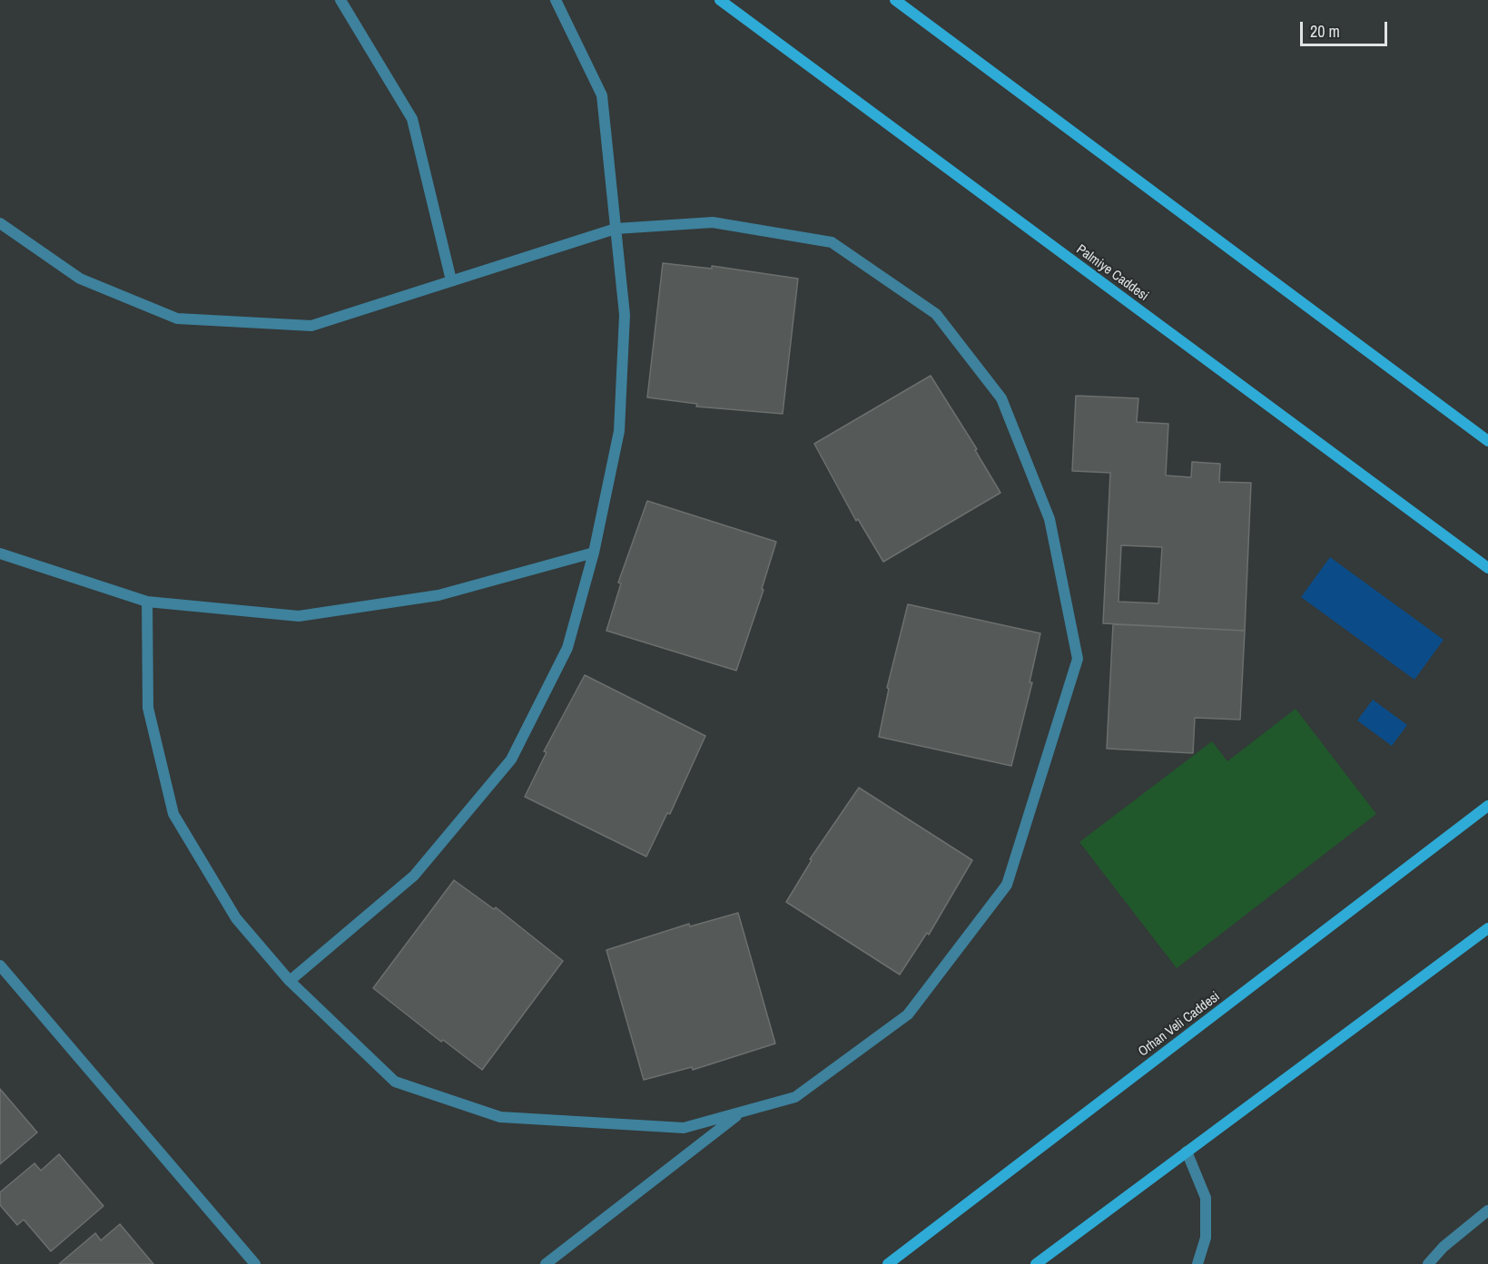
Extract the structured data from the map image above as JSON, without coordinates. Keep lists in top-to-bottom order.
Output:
{
  "streets": {
    "street": ["Palmiye Caddesi", "Orhan Veli Caddesi"]
  },
  "scale_bar": "20 m"
}
